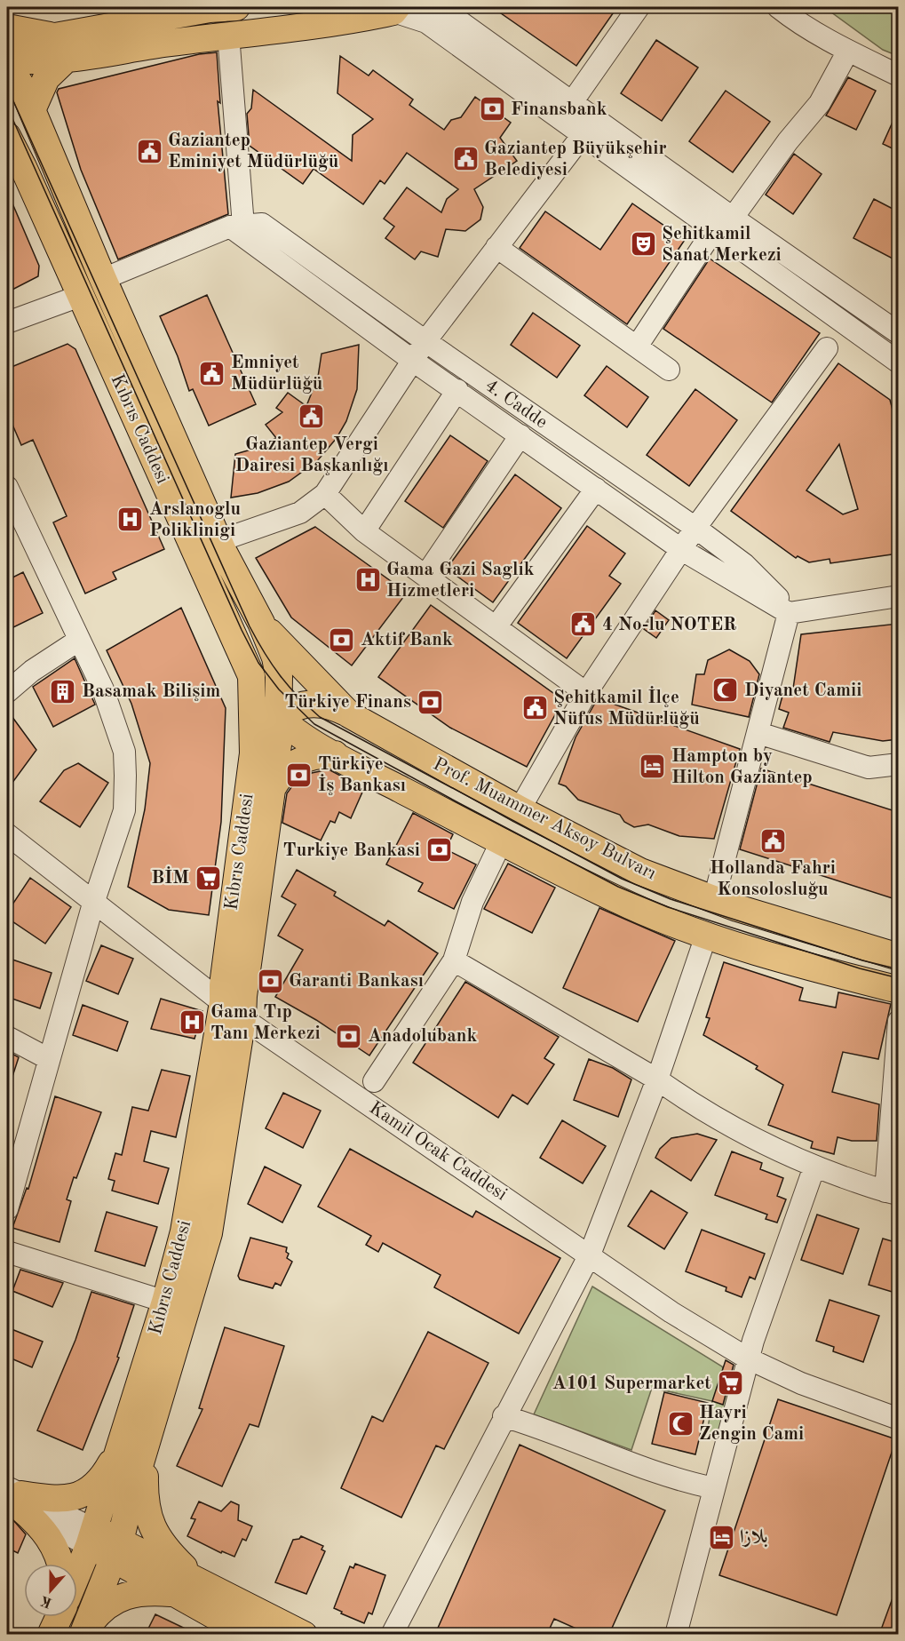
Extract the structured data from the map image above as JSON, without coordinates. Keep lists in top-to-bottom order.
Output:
{
  "streets": {
    "main road": ["Kıbrıs Caddesi", "Prof. Muammer Aksoy Bulvarı"],
    "street": ["4. Cadde", "Kamil Ocak Caddesi"]
  },
  "crossings": [
    ["Kıbrıs Caddesi", "Prof. Muammer Aksoy Bulvarı"],
    ["Kıbrıs Caddesi", "Kamil Ocak Caddesi"]
  ],
  "places": {
    "bank": [
      "Finansbank",
      "Aktif Bank",
      "Türkiye Finans",
      "Türkiye İş Bankası",
      "Turkiye Bankasi",
      "Garanti Bankası",
      "Anadolubank"
    ],
    "public building": [
      "Gaziantep Eminiyet Müdürlüğü",
      "Gaziantep Büyükşehir Belediyesi",
      "Emniyet Müdürlüğü",
      "Gaziantep Vergi Dairesi Başkanlığı",
      "4 No-lu NOTER",
      "Şehitkamil İlçe Nüfus Müdürlüğü",
      "Hollanda Fahri Konsolosluğu"
    ],
    "theatre": ["Şehitkamil Sanat Merkezi"],
    "hospital": ["Arslanoglu Poliklinigi", "Gama Gazi Saglık Hizmetleri", "Gama Tıp Tanı Merkezi"],
    "mosque": ["Diyanet Camii", "Hayri Zengin Cami"],
    "building": ["Basamak Bilişim"],
    "hotel": ["Hampton by Hilton Gaziantep", "بلازا"],
    "supermarket": ["BİM", "A101 Supermarket"]
  },
  "north": "bottom"
}
